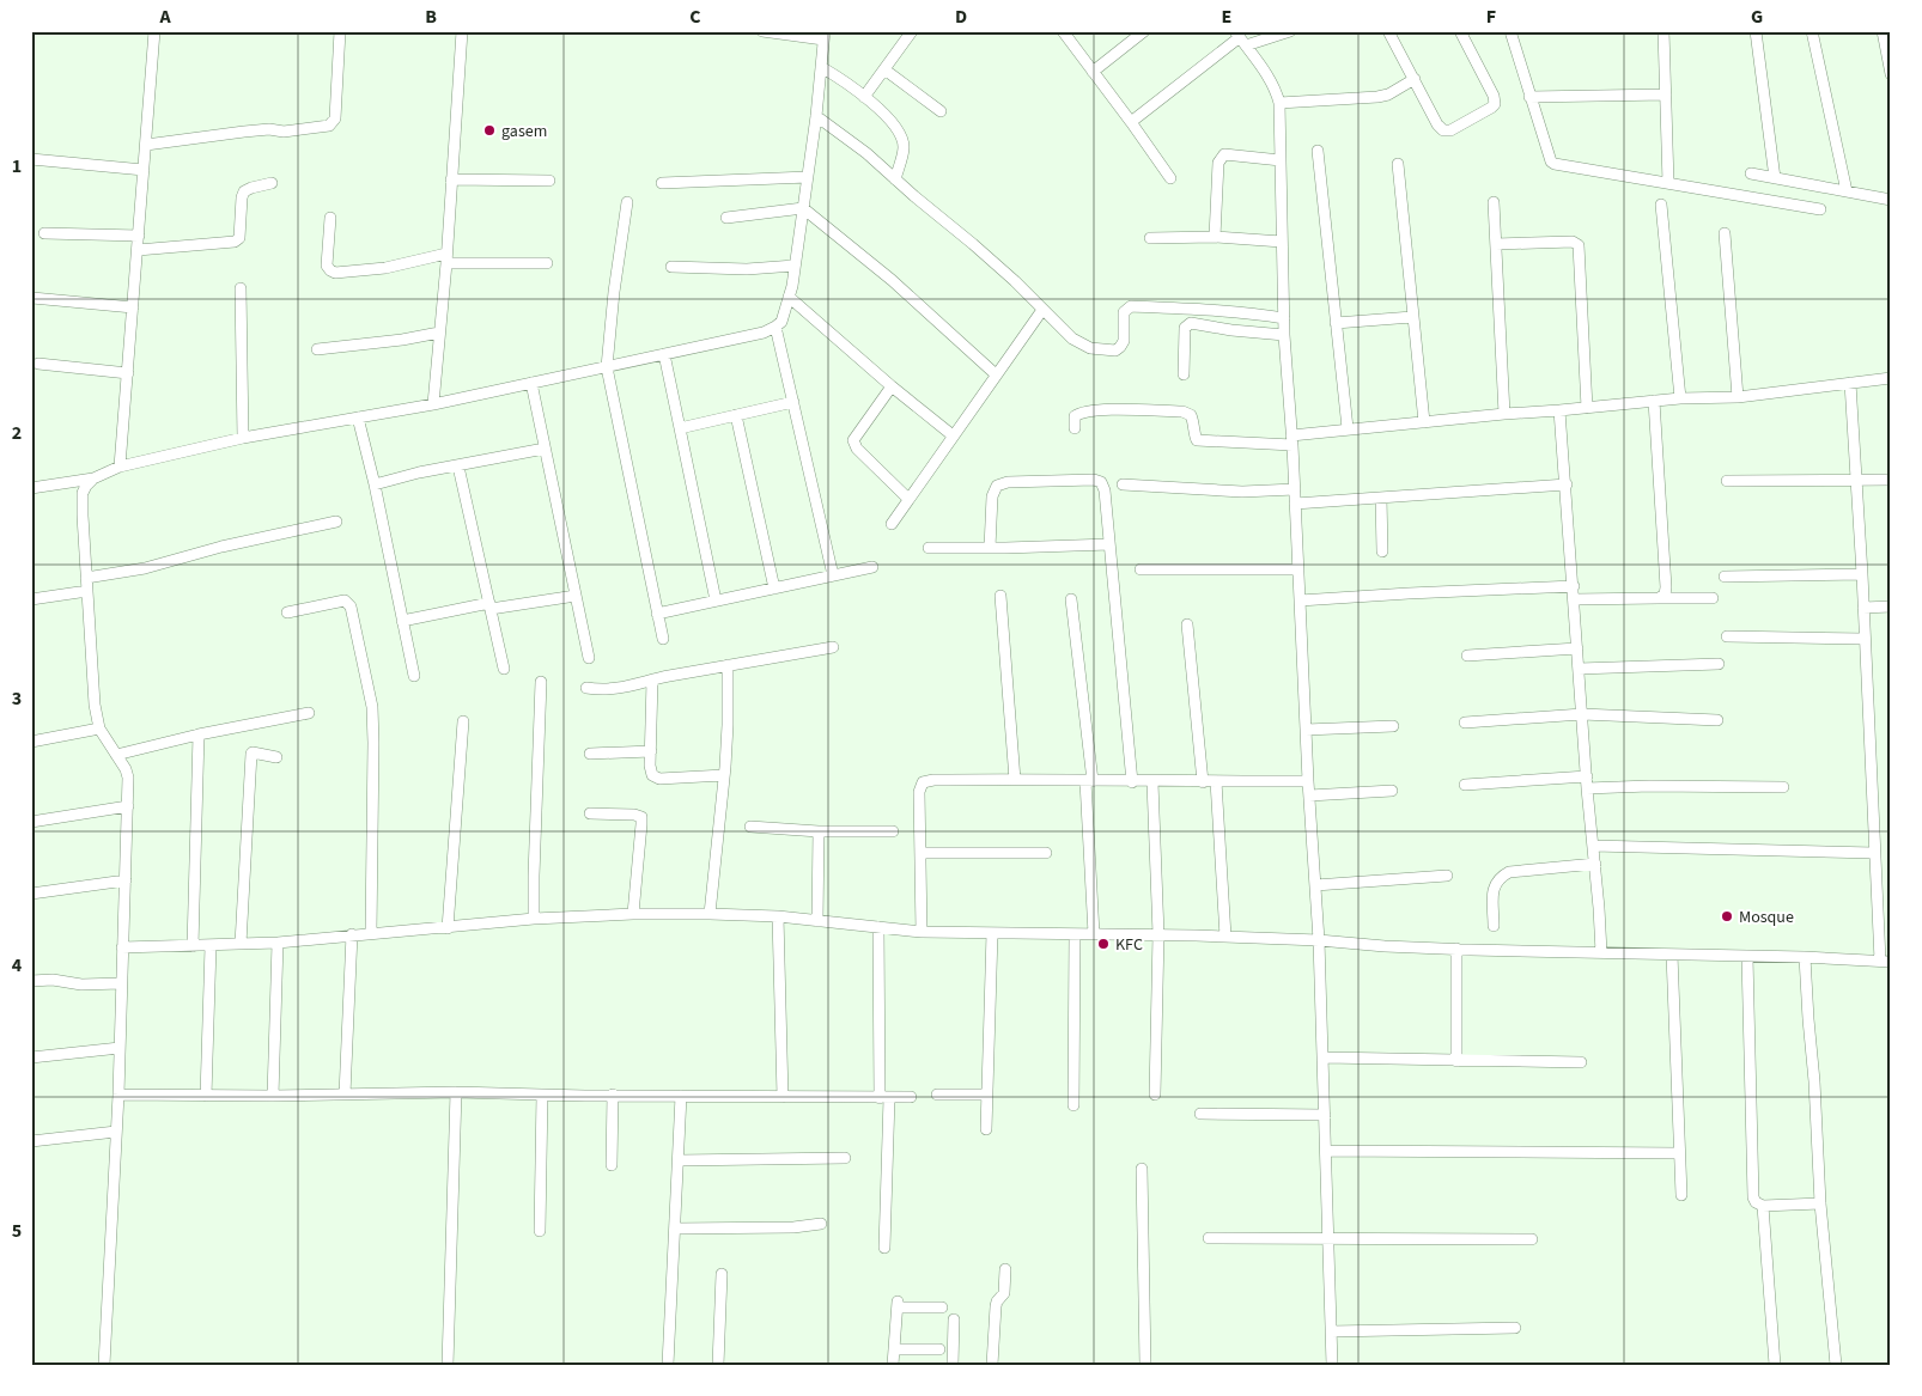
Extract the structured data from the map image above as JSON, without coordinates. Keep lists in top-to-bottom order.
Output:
{
  "places": ["gasem", "Mosque", "KFC"],
  "grid": {
    "columns": [
      "A",
      "B",
      "C",
      "D",
      "E",
      "F",
      "G"
    ],
    "rows": [
      "1",
      "2",
      "3",
      "4",
      "5"
    ]
  }
}
